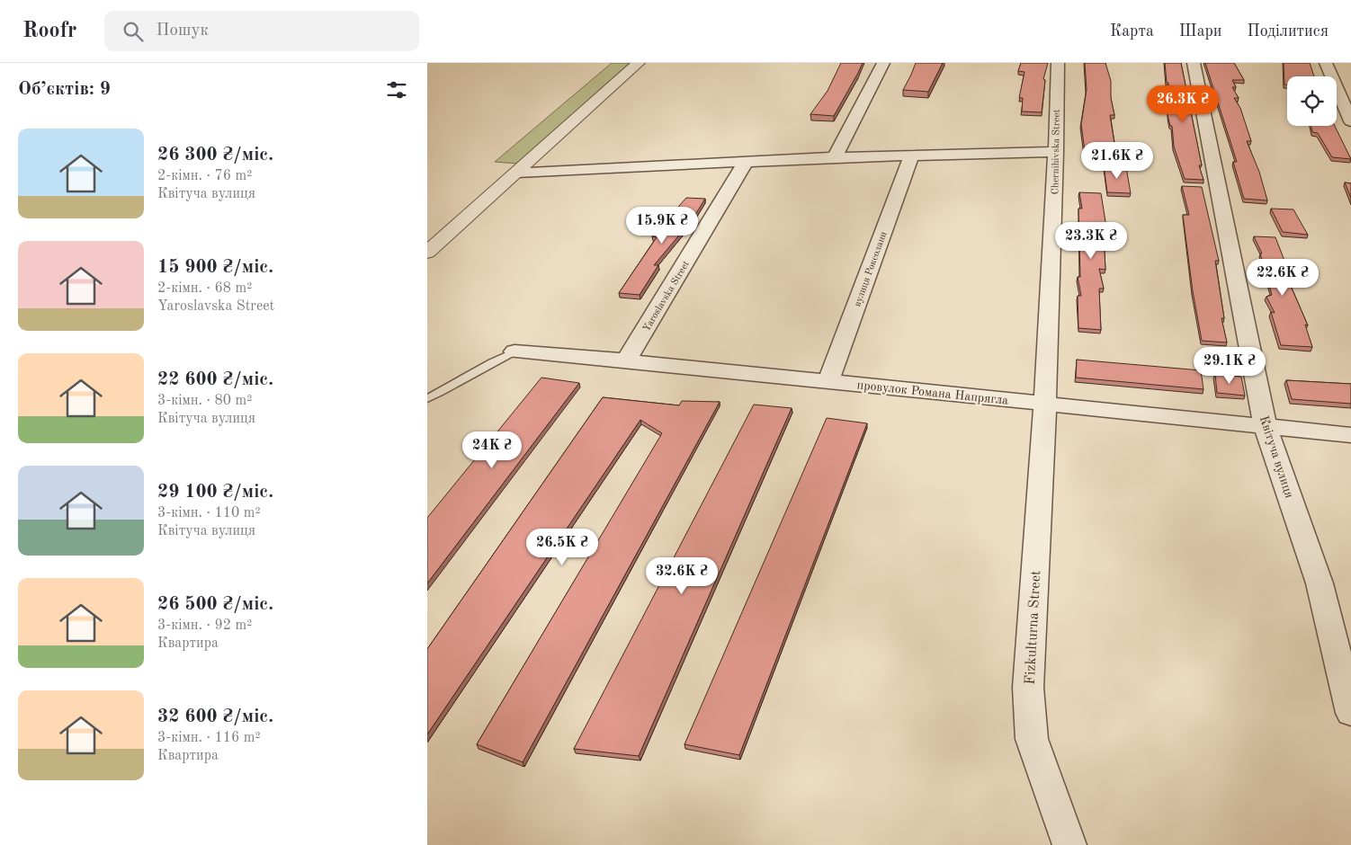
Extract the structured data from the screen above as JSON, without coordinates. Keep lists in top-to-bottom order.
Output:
{
  "streets": {
    "street": [
      "Chernihivska Street",
      "вулиця Роксолани",
      "Yaroslavska Street",
      "провулок Романа Напрягла",
      "Квітуча вулиця",
      "Fizkulturna Street"
    ]
  },
  "crossings": [
    ["Chernihivska Street", "провулок Романа Напрягла"],
    ["Chernihivska Street", "Fizkulturna Street"],
    ["вулиця Роксолани", "провулок Романа Напрягла"],
    ["Yaroslavska Street", "провулок Романа Напрягла"],
    ["провулок Романа Напрягла", "Квітуча вулиця"],
    ["провулок Романа Напрягла", "Fizkulturna Street"]
  ],
  "page": {
    "header": "Roofr",
    "search": "Пошук",
    "nav": ["Карта", "Шари", "Поділитися"],
    "heading": "Об’єктів: 9",
    "price": [
      "26.3K ₴",
      "21.6K ₴",
      "15.9K ₴",
      "23.3K ₴",
      "22.6K ₴",
      "29.1K ₴",
      "24K ₴",
      "26.5K ₴",
      "32.6K ₴"
    ],
    "list": [
      {
        "name": "26 300 ₴/міс.",
        "note": "2-кімн. · 76 m² · Квітуча вулиця"
      },
      {
        "name": "15 900 ₴/міс.",
        "note": "2-кімн. · 68 m² · Yaroslavska Street"
      },
      {
        "name": "22 600 ₴/міс.",
        "note": "3-кімн. · 80 m² · Квітуча вулиця"
      },
      {
        "name": "29 100 ₴/міс.",
        "note": "3-кімн. · 110 m² · Квітуча вулиця"
      },
      {
        "name": "26 500 ₴/міс.",
        "note": "3-кімн. · 92 m² · Квартира"
      },
      {
        "name": "32 600 ₴/міс.",
        "note": "3-кімн. · 116 m² · Квартира"
      }
    ]
  }
}
